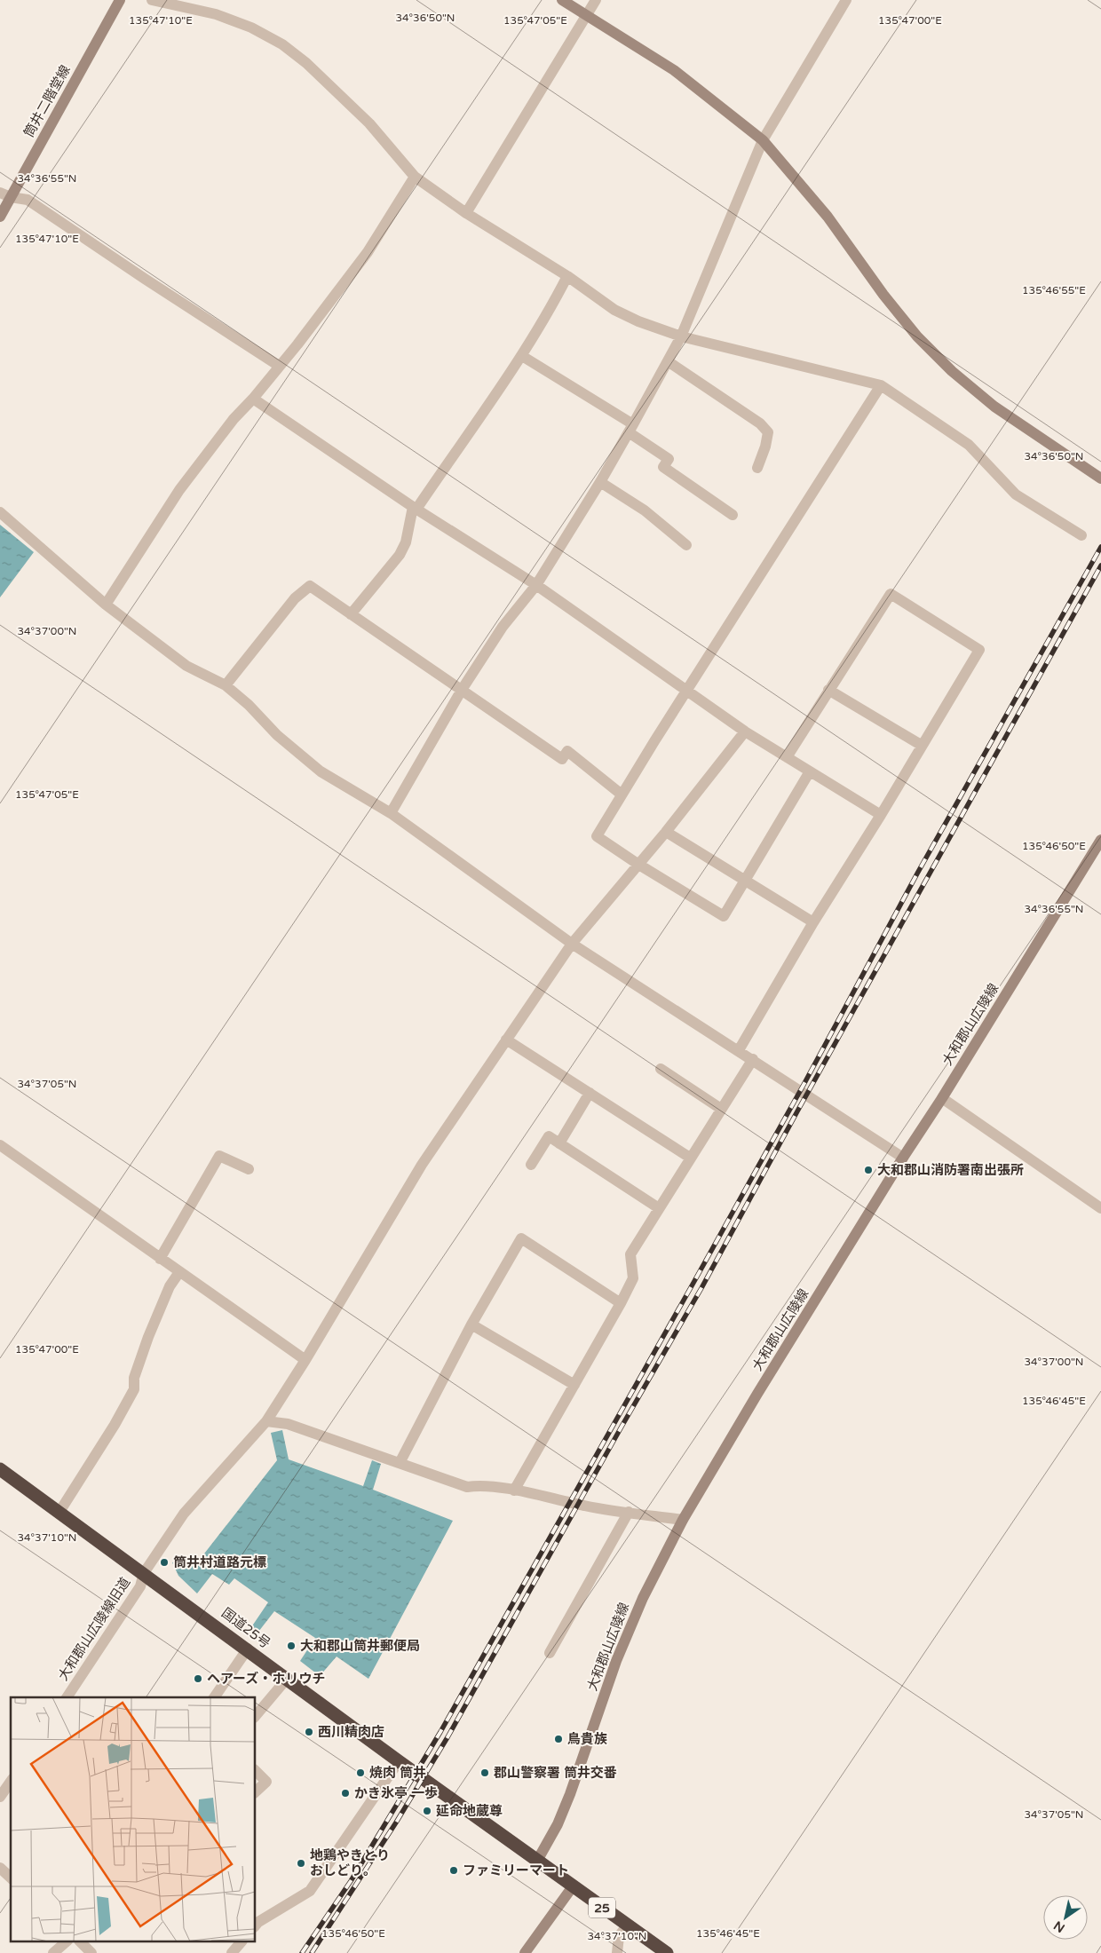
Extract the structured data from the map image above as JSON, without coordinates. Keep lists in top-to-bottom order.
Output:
{
  "streets": {
    "highway": ["国道25号", "25"],
    "main road": ["筒井二階堂線", "大和郡山広陵線"],
    "street": ["大和郡山広陵線旧道"]
  },
  "crossings": [
    ["大和郡山広陵線", "国道25号"],
    ["国道25号", "大和郡山広陵線旧道"]
  ],
  "places": [
    "大和郡山消防署南出張所",
    "筒井村道路元標",
    "大和郡山筒井郵便局",
    "ヘアーズ・ホリウチ",
    "西川精肉店",
    "鳥貴族",
    "焼肉 筒井",
    "郡山警察署 筒井交番",
    "かき氷亭 一歩",
    "延命地蔵尊",
    "地鶏やきとり おしどり。",
    "ファミリーマート"
  ],
  "north": "bottom left",
  "coordinates": [
    "34°36'50\"N",
    "135°47'10\"E",
    "135°47'05\"E",
    "135°47'00\"E",
    "34°36'55\"N",
    "135°46'55\"E",
    "34°37'00\"N",
    "135°46'50\"E",
    "34°37'05\"N",
    "135°46'45\"E",
    "34°37'10\"N"
  ]
}
